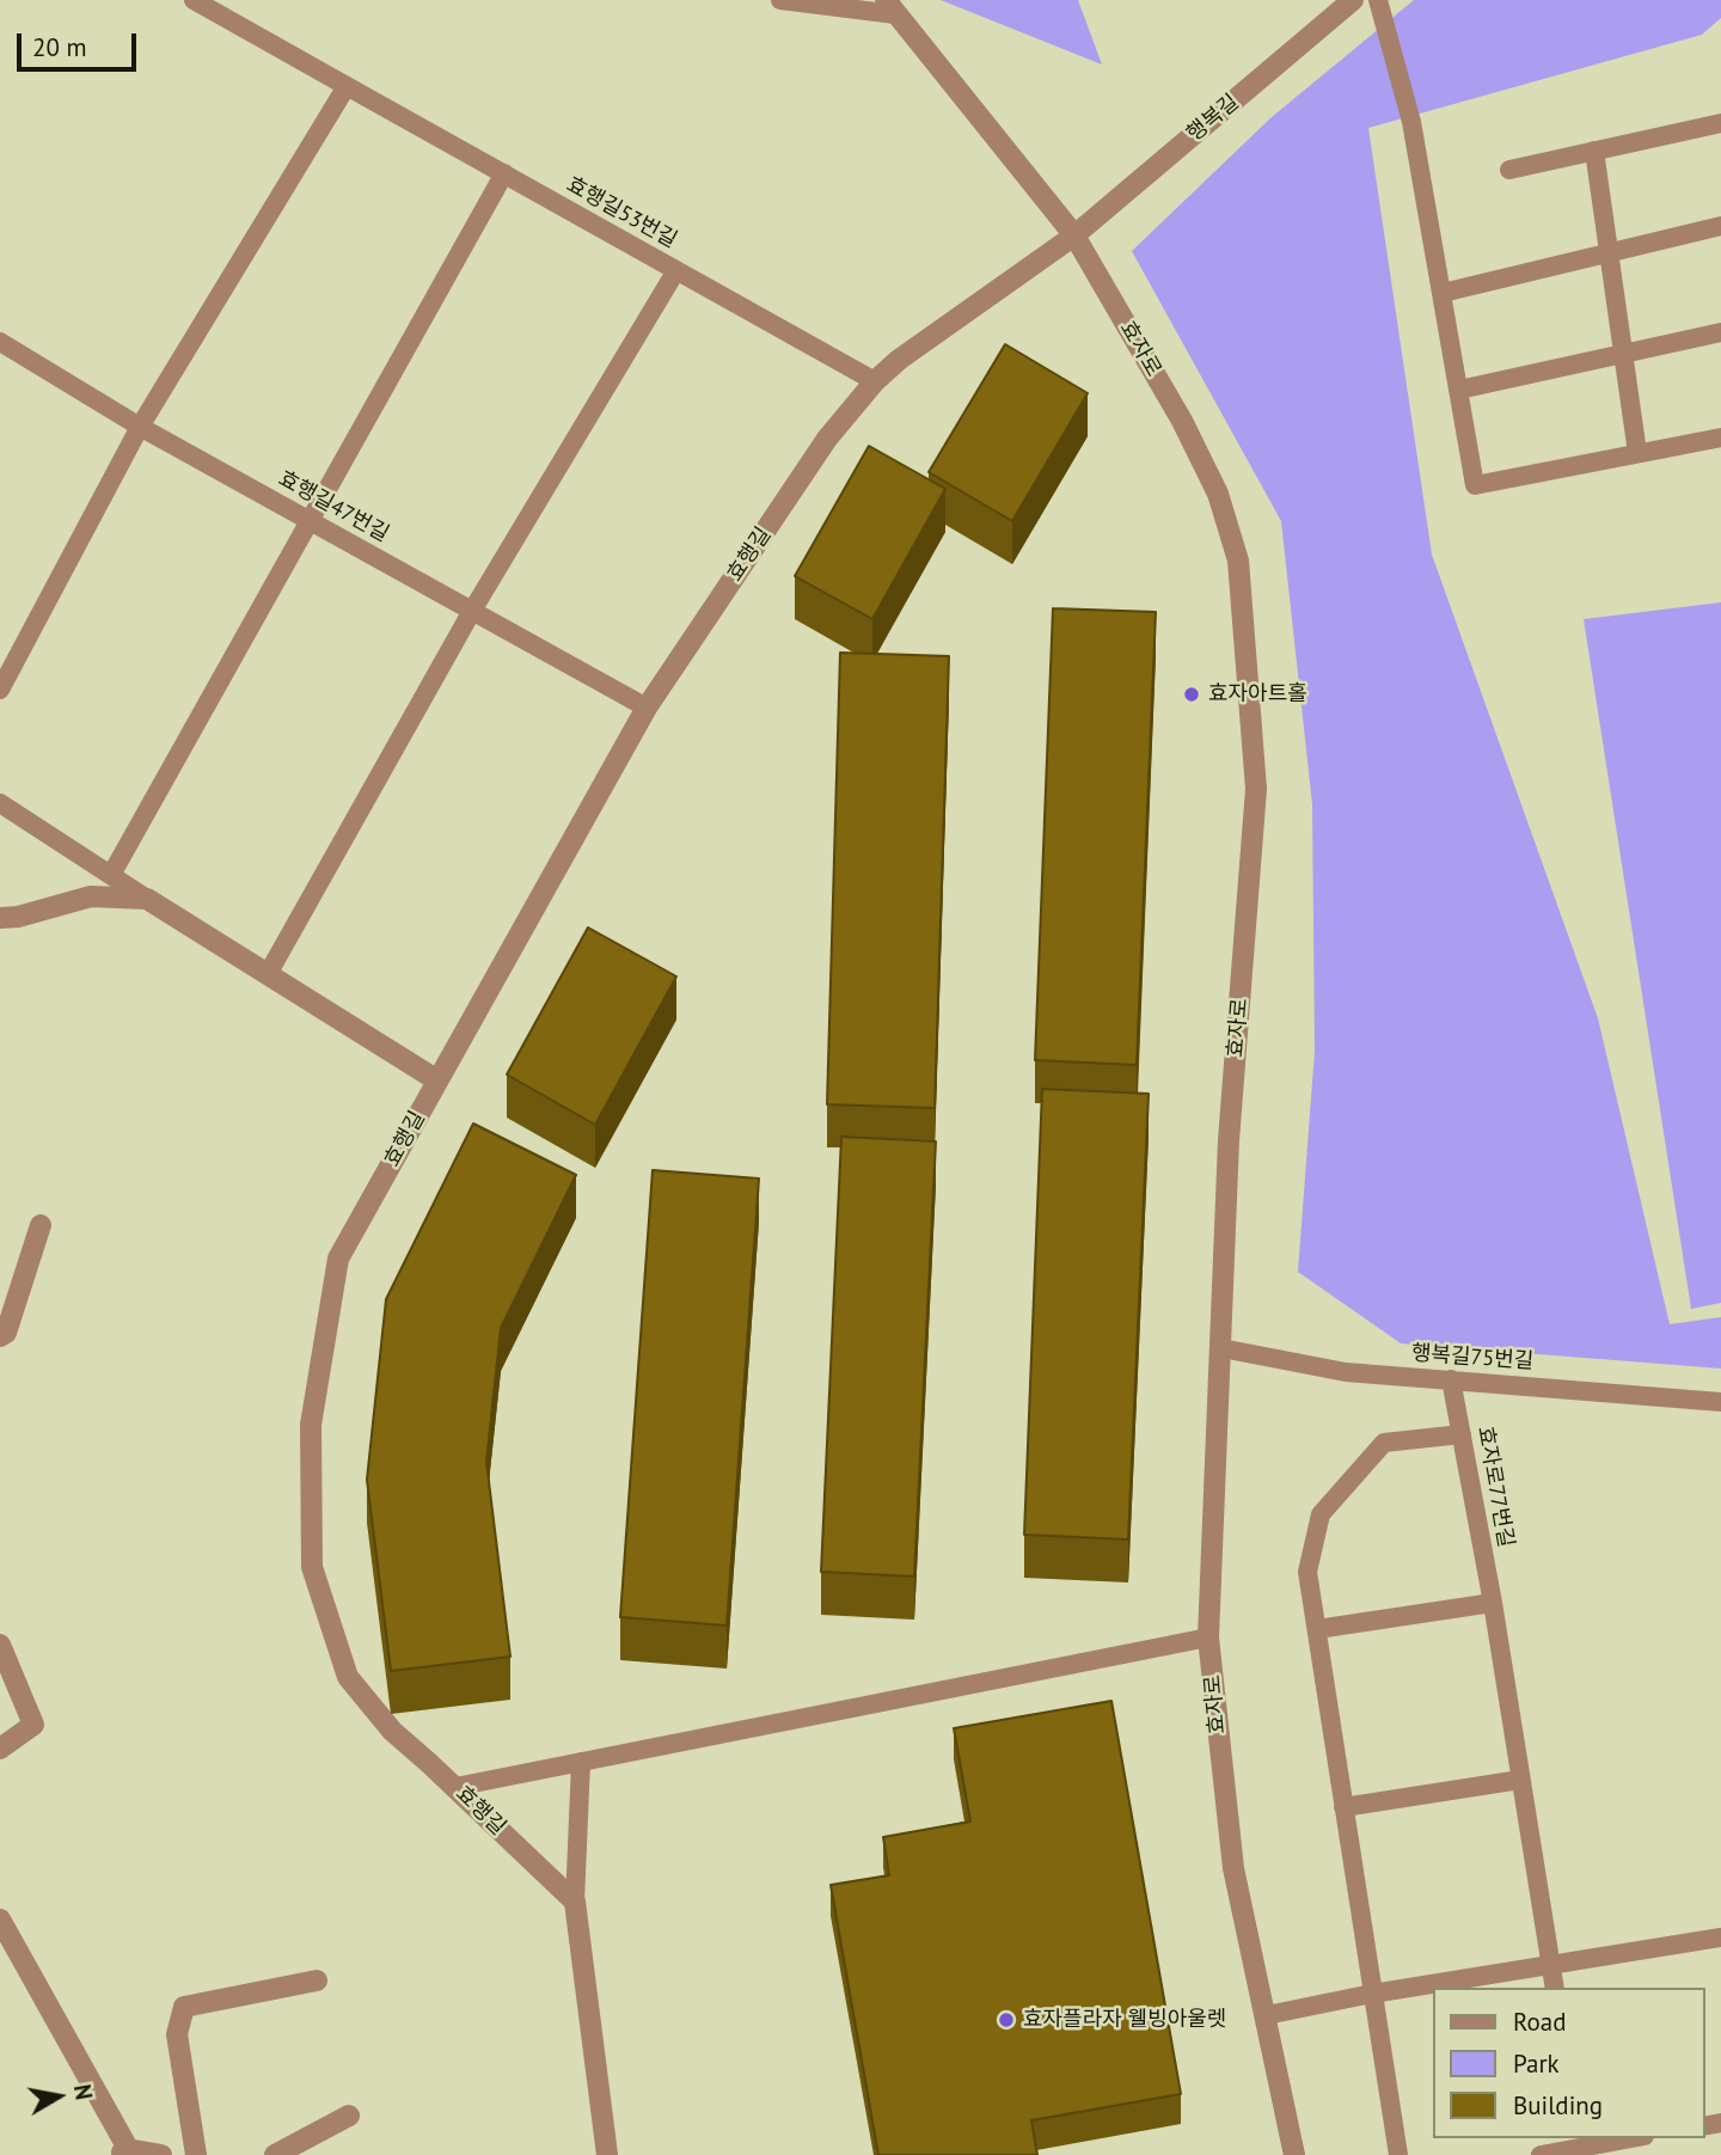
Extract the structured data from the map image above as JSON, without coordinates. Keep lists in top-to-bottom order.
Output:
{
  "streets": {
    "street": ["행복길", "효자로", "효행길"],
    "lane": [
      "효행길53번길",
      "효행길47번길",
      "행복길75번길",
      "효자로77번길"
    ]
  },
  "crossings": [
    ["행복길", "효자로"],
    ["행복길", "효행길"],
    ["효행길53번길", "효행길"],
    ["효자로", "효행길"],
    ["효자로", "행복길75번길"],
    ["효행길47번길", "효행길"],
    ["행복길75번길", "효자로77번길"]
  ],
  "places": ["효자아트홀", "효자플라자 웰빙아울렛"],
  "legend": ["Road", "Park", "Building"],
  "scale_bar": "20 m",
  "north": "right"
}
